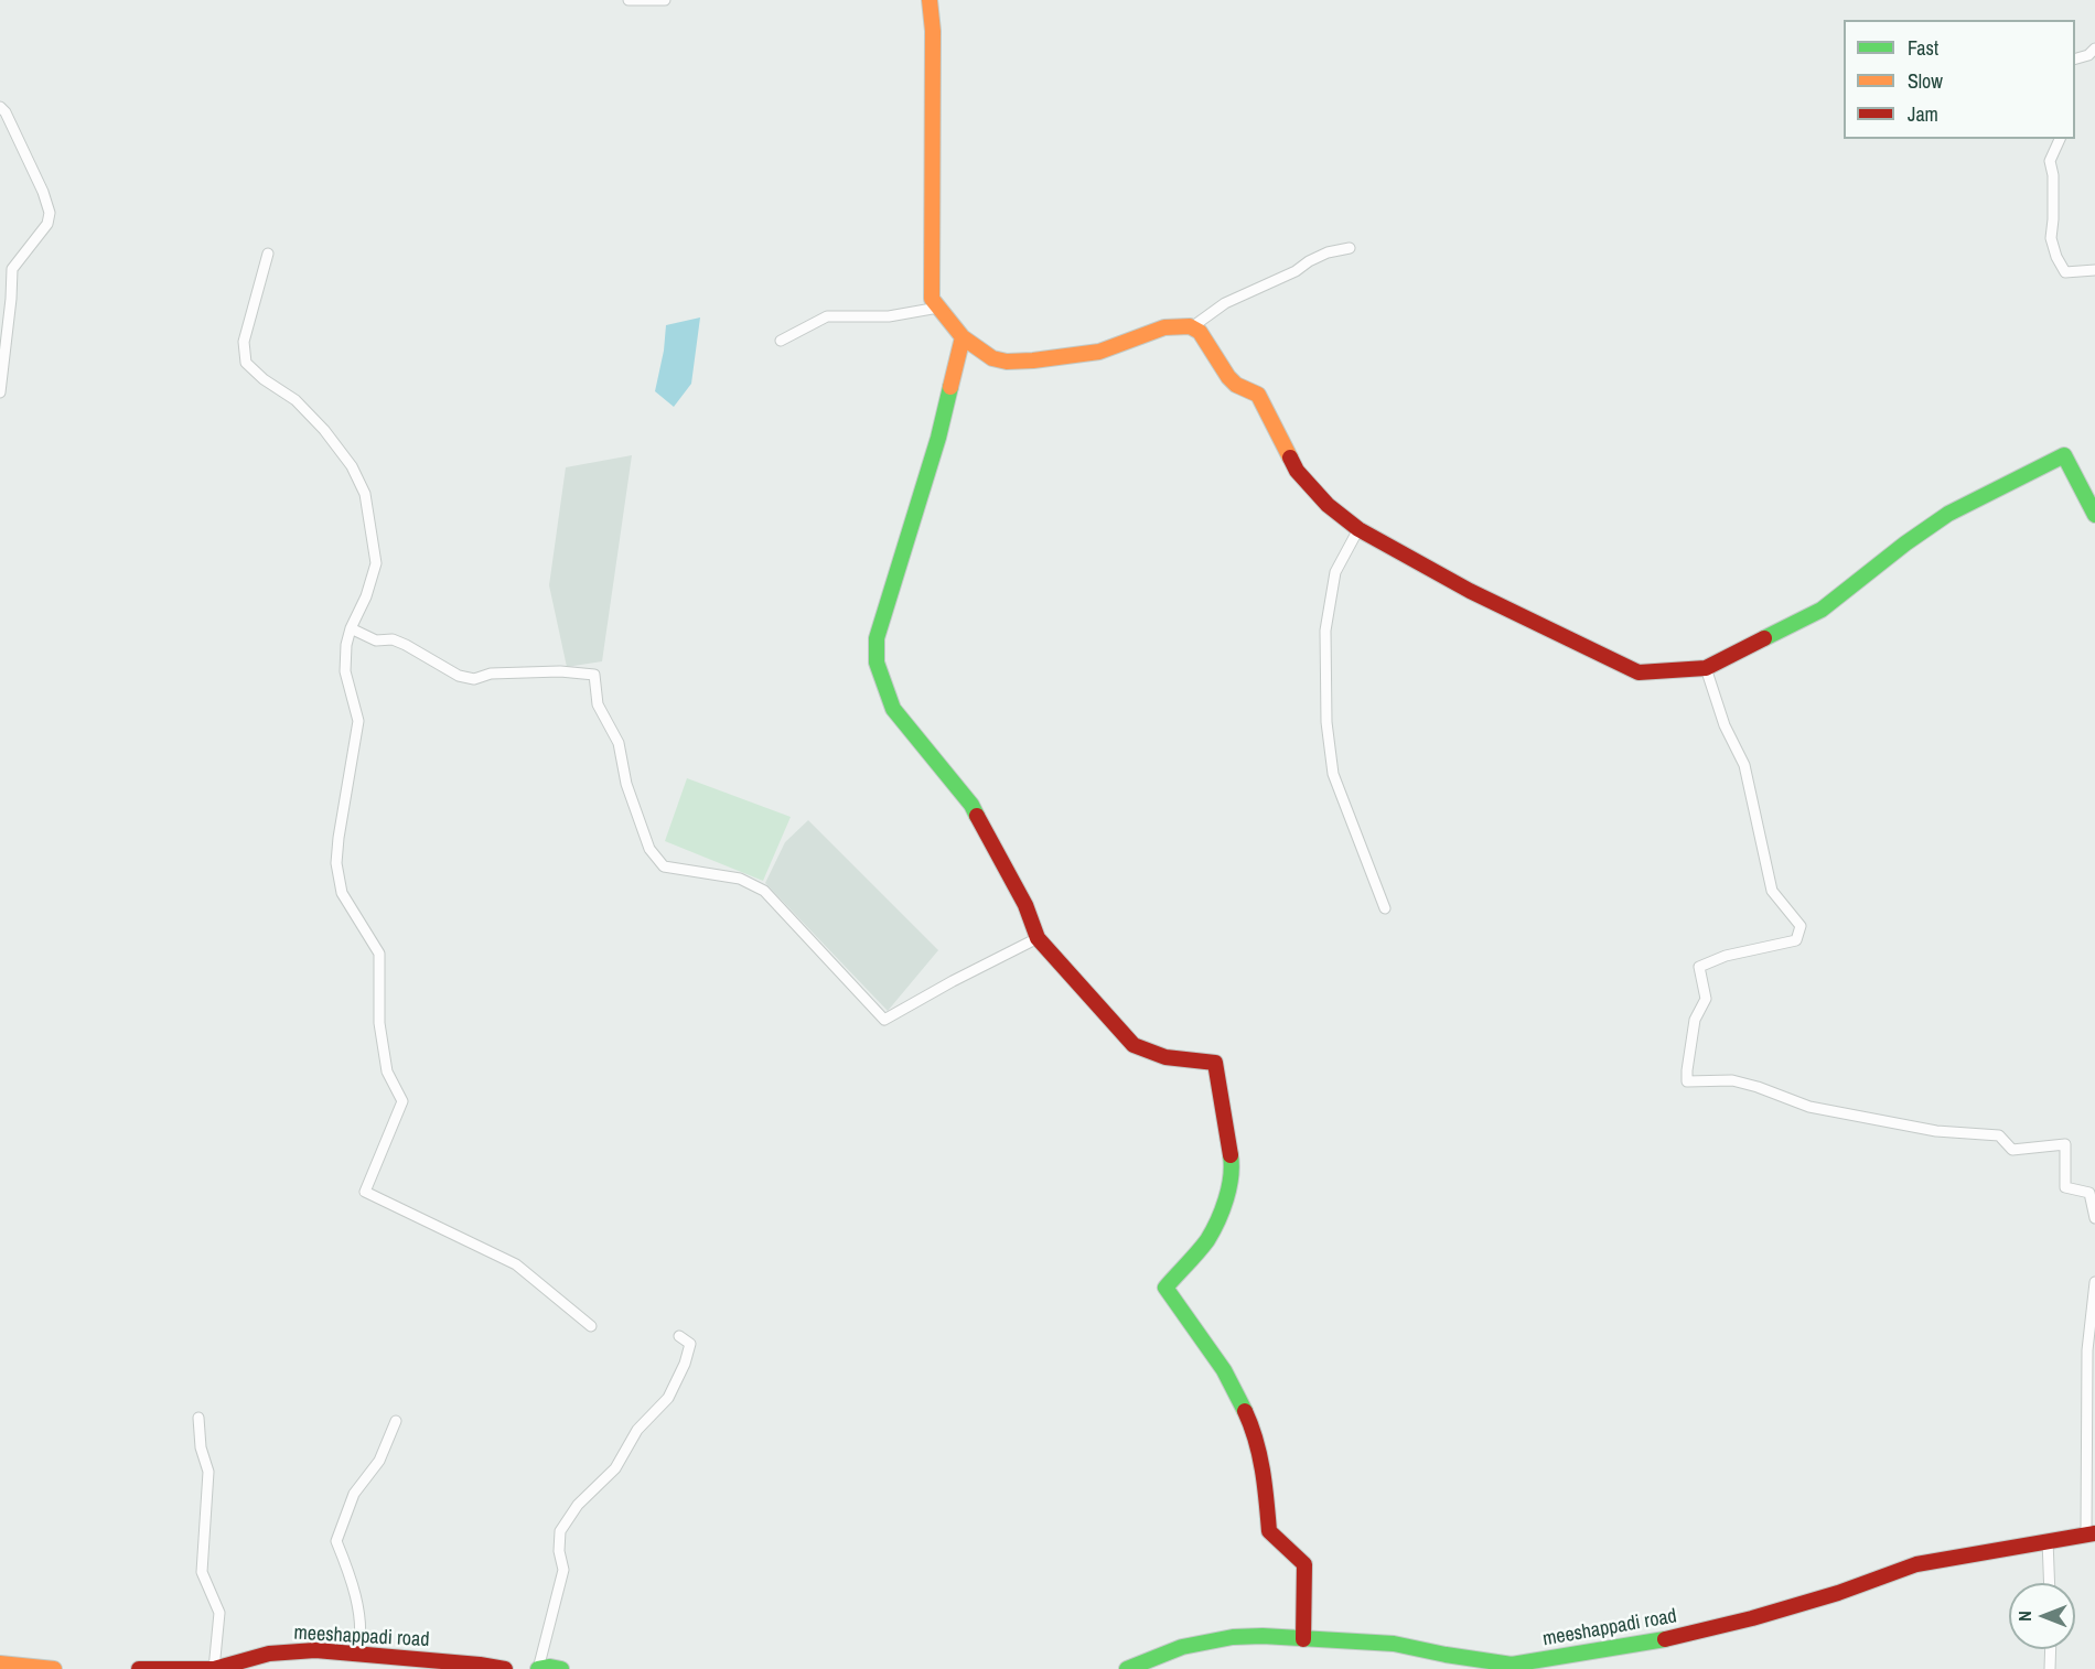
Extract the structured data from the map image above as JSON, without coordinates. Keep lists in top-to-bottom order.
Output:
{
  "streets": {
    "street": ["meeshappadi road"]
  },
  "legend": ["Fast", "Slow", "Jam"],
  "north": "left"
}
